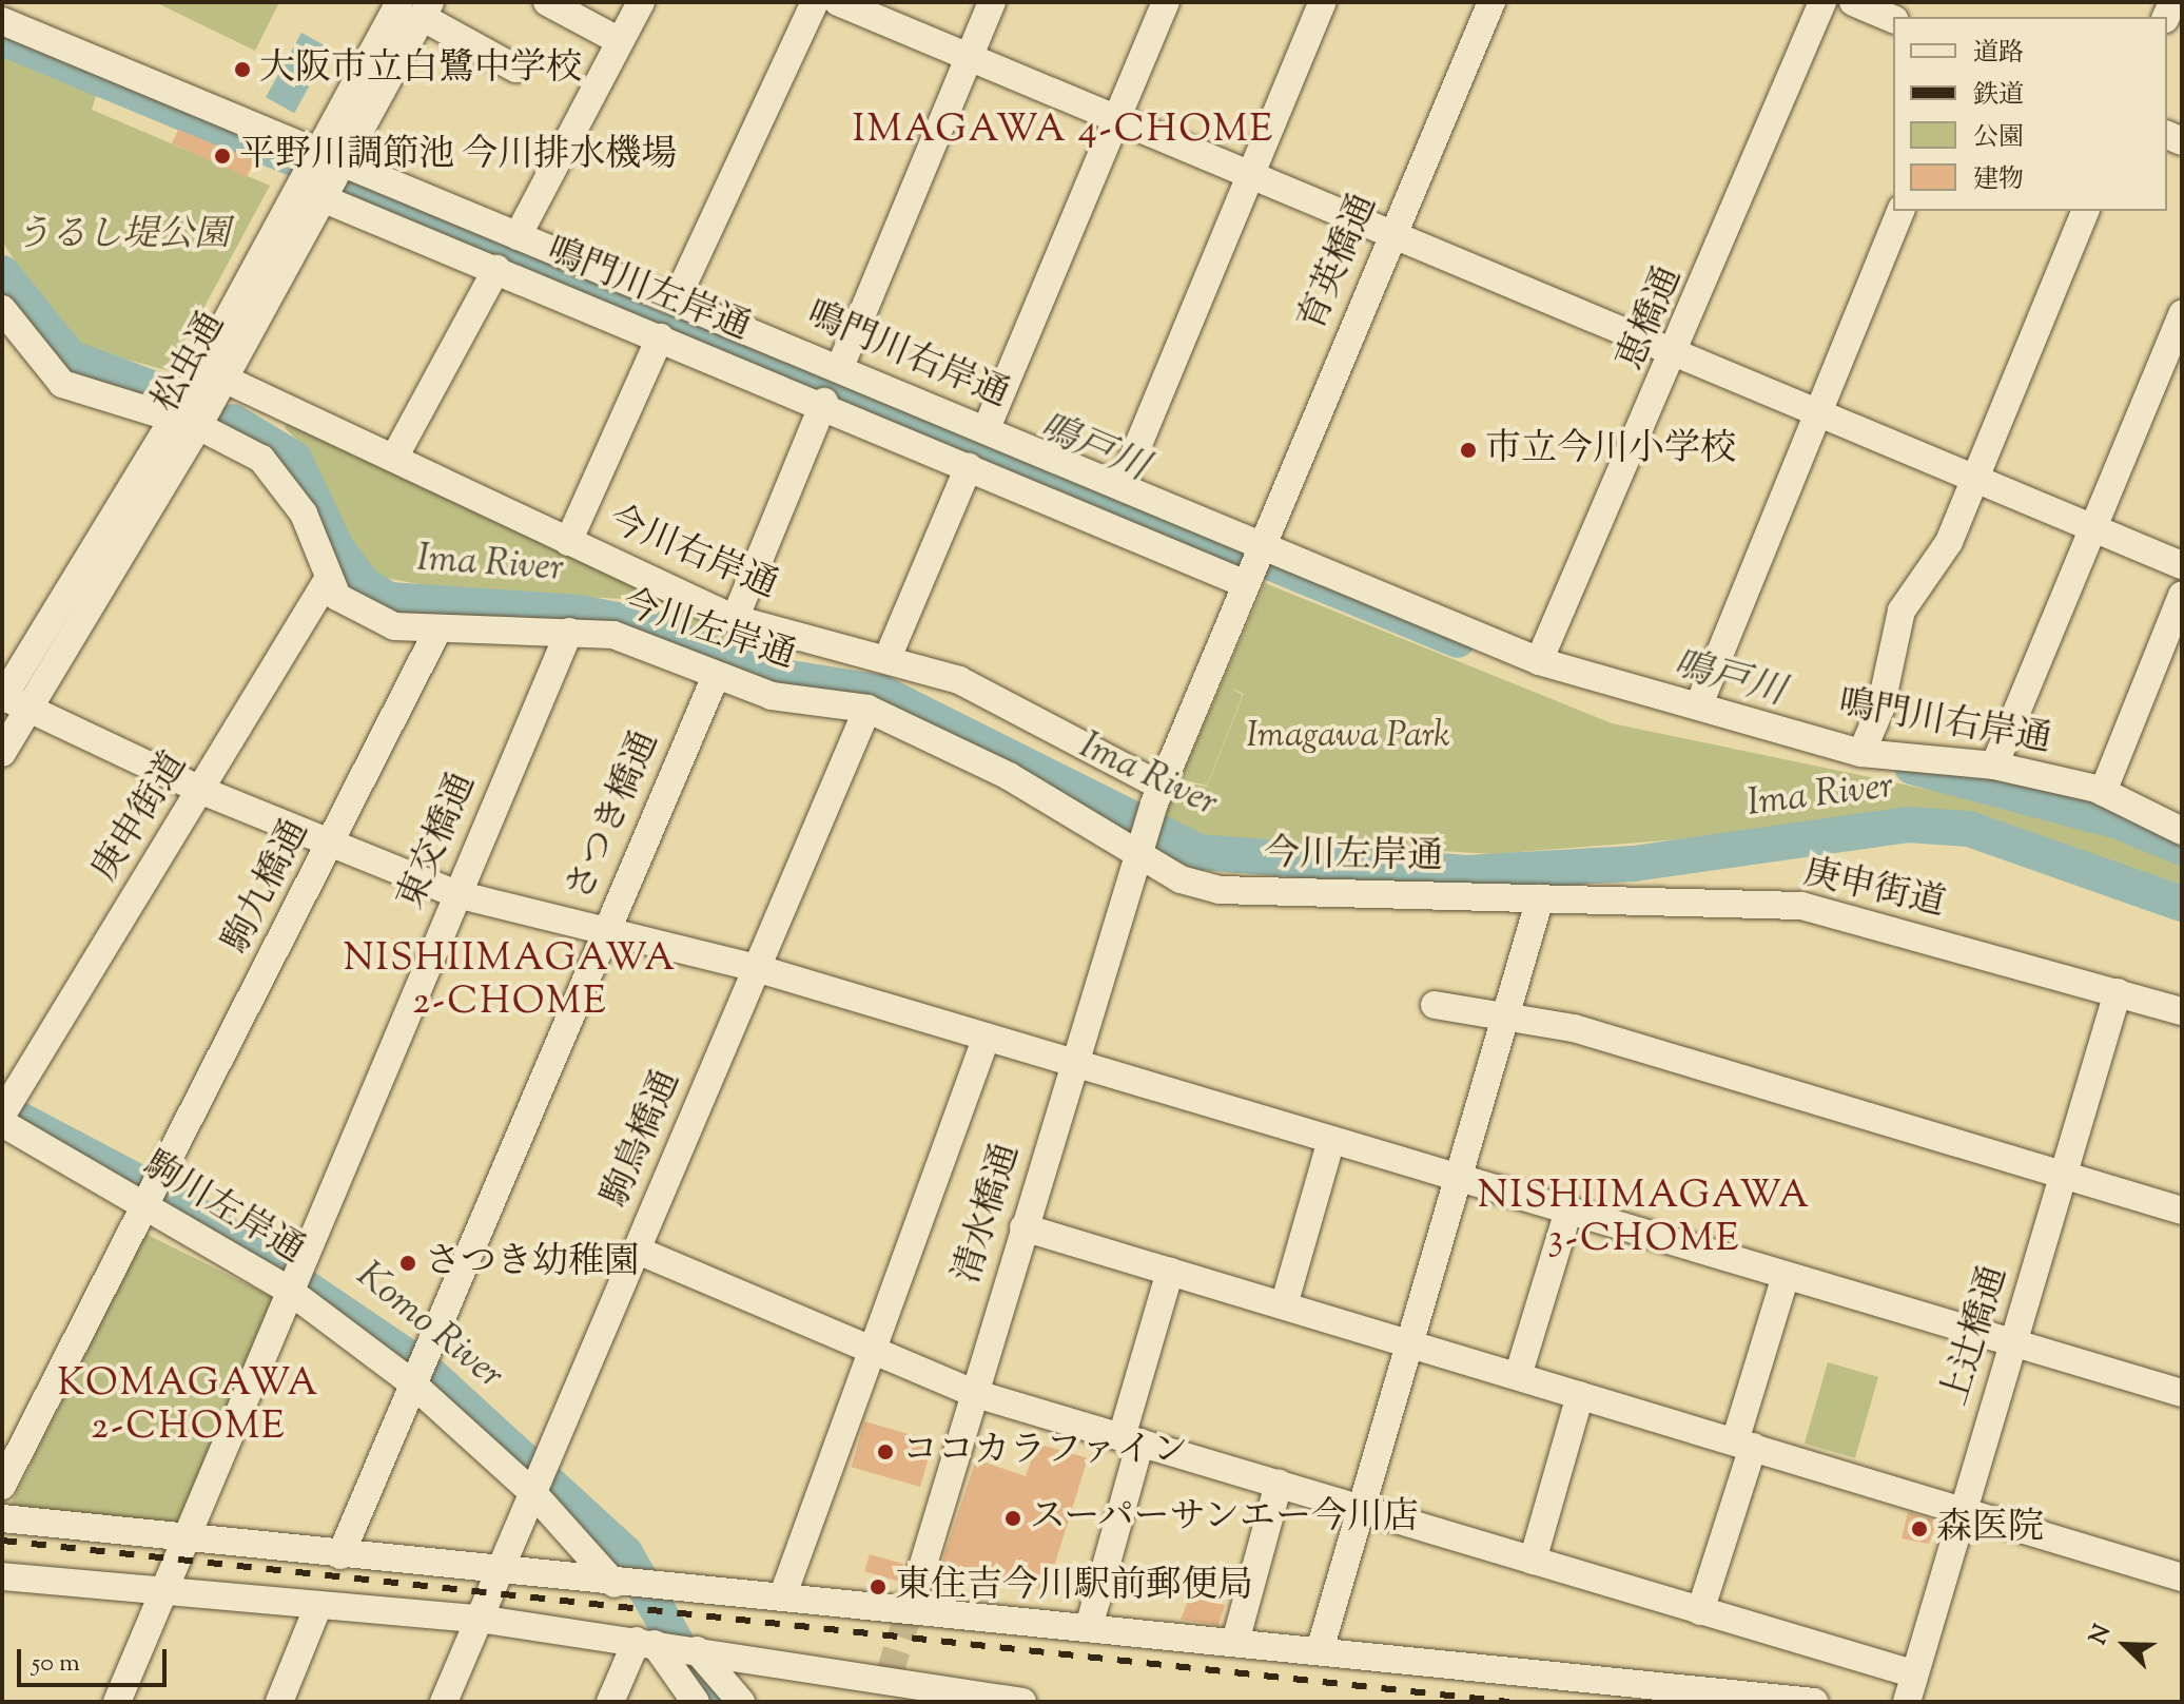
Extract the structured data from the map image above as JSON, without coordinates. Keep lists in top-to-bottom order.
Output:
{
  "streets": {
    "street": [
      "育英橋通",
      "鳴門川左岸通",
      "恵橋通",
      "鳴門川右岸通",
      "松虫通",
      "今川右岸通",
      "今川左岸通",
      "さつき橋通",
      "庚申街道",
      "東交橋通",
      "駒九橋通",
      "駒鳥橋通",
      "駒川左岸通",
      "清水橋通",
      "上辻橋通"
    ]
  },
  "crossings": [
    ["育英橋通", "鳴門川左岸通"],
    ["育英橋通", "鳴門川右岸通"],
    ["育英橋通", "今川右岸通"],
    ["育英橋通", "今川左岸通"],
    ["育英橋通", "清水橋通"],
    ["鳴門川左岸通", "鳴門川右岸通"],
    ["鳴門川左岸通", "松虫通"],
    ["恵橋通", "鳴門川右岸通"],
    ["鳴門川右岸通", "松虫通"],
    ["松虫通", "今川右岸通"],
    ["松虫通", "今川左岸通"],
    ["今川左岸通", "さつき橋通"],
    ["今川左岸通", "庚申街道"],
    ["今川左岸通", "東交橋通"],
    ["今川左岸通", "駒九橋通"],
    ["今川左岸通", "駒鳥橋通"],
    ["今川左岸通", "清水橋通"],
    ["さつき橋通", "駒川左岸通"],
    ["庚申街道", "上辻橋通"],
    ["東交橋通", "駒川左岸通"],
    ["駒九橋通", "駒川左岸通"],
    ["駒鳥橋通", "駒川左岸通"]
  ],
  "districts": [
    "IMAGAWA 4-CHOME",
    "NISHIIMAGAWA 2-CHOME",
    "NISHIIMAGAWA 3-CHOME",
    "KOMAGAWA 2-CHOME"
  ],
  "water": ["鳴戸川", "Ima River", "Komo River"],
  "parks": ["うるし堤公園", "Imagawa Park"],
  "places": [
    "大阪市立白鷺中学校",
    "平野川調節池 今川排水機場",
    "市立今川小学校",
    "さつき幼稚園",
    "ココカラファイン",
    "スーパーサンエー今川店",
    "森医院",
    "東住吉今川駅前郵便局"
  ],
  "legend": [
    "道路",
    "鉄道",
    "公園",
    "建物"
  ],
  "scale_bar": "50 m",
  "north": "top left"
}
